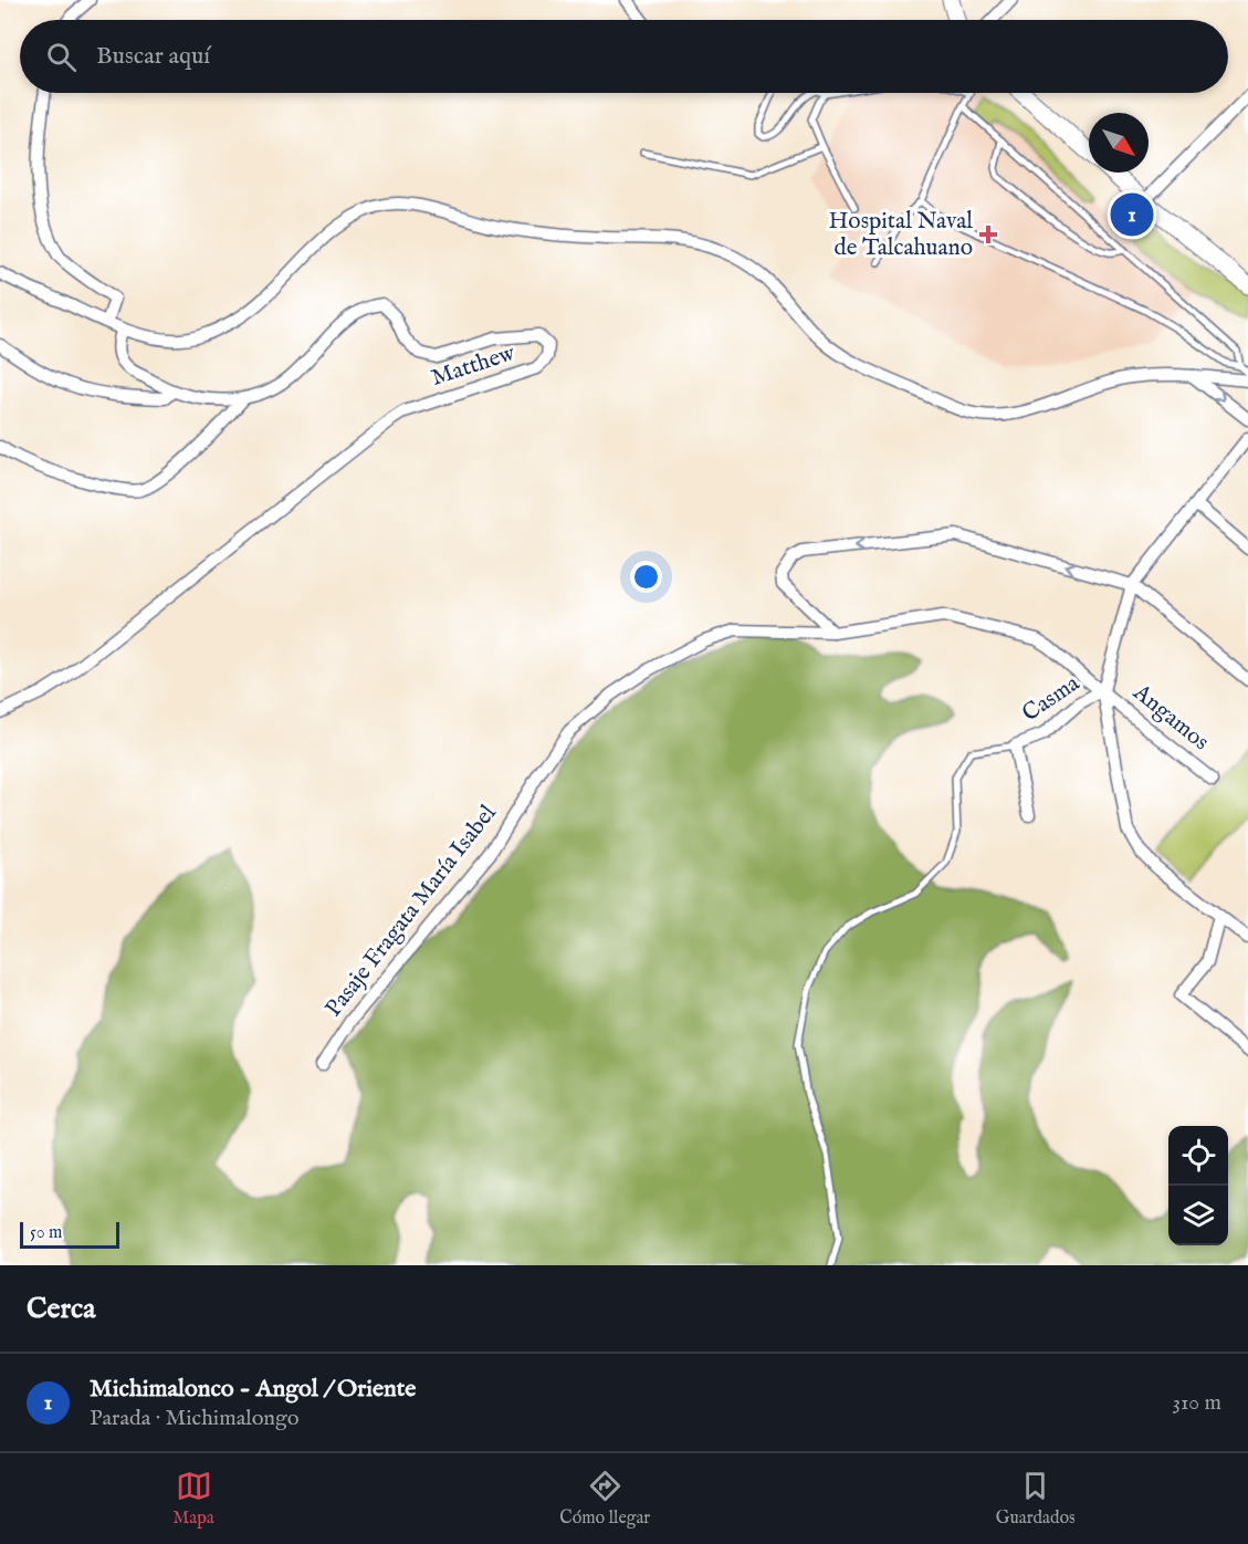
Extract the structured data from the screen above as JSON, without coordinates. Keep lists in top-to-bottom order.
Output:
{
  "streets": {
    "street": [
      "Matthew",
      "Casma",
      "Angamos",
      "Pasaje Fragata María Isabel"
    ]
  },
  "crossings": [
    ["Casma", "Angamos"],
    ["Casma", "Pasaje Fragata María Isabel"],
    ["Angamos", "Pasaje Fragata María Isabel"]
  ],
  "places": {
    "health": ["Hospital Naval de Talcahuano"]
  },
  "scale_bar": "50 m",
  "north": "bottom right",
  "page": {
    "search": "Buscar aquí",
    "pins": "1",
    "scale": "50 m",
    "heading": "Cerca",
    "list": [
      {
        "mark": "1",
        "name": "Michimalonco - Angol / Oriente",
        "note": "Parada · Michimalongo",
        "value": "310 m"
      }
    ],
    "nav": ["Mapa", "Cómo llegar", "Guardados"]
  }
}
